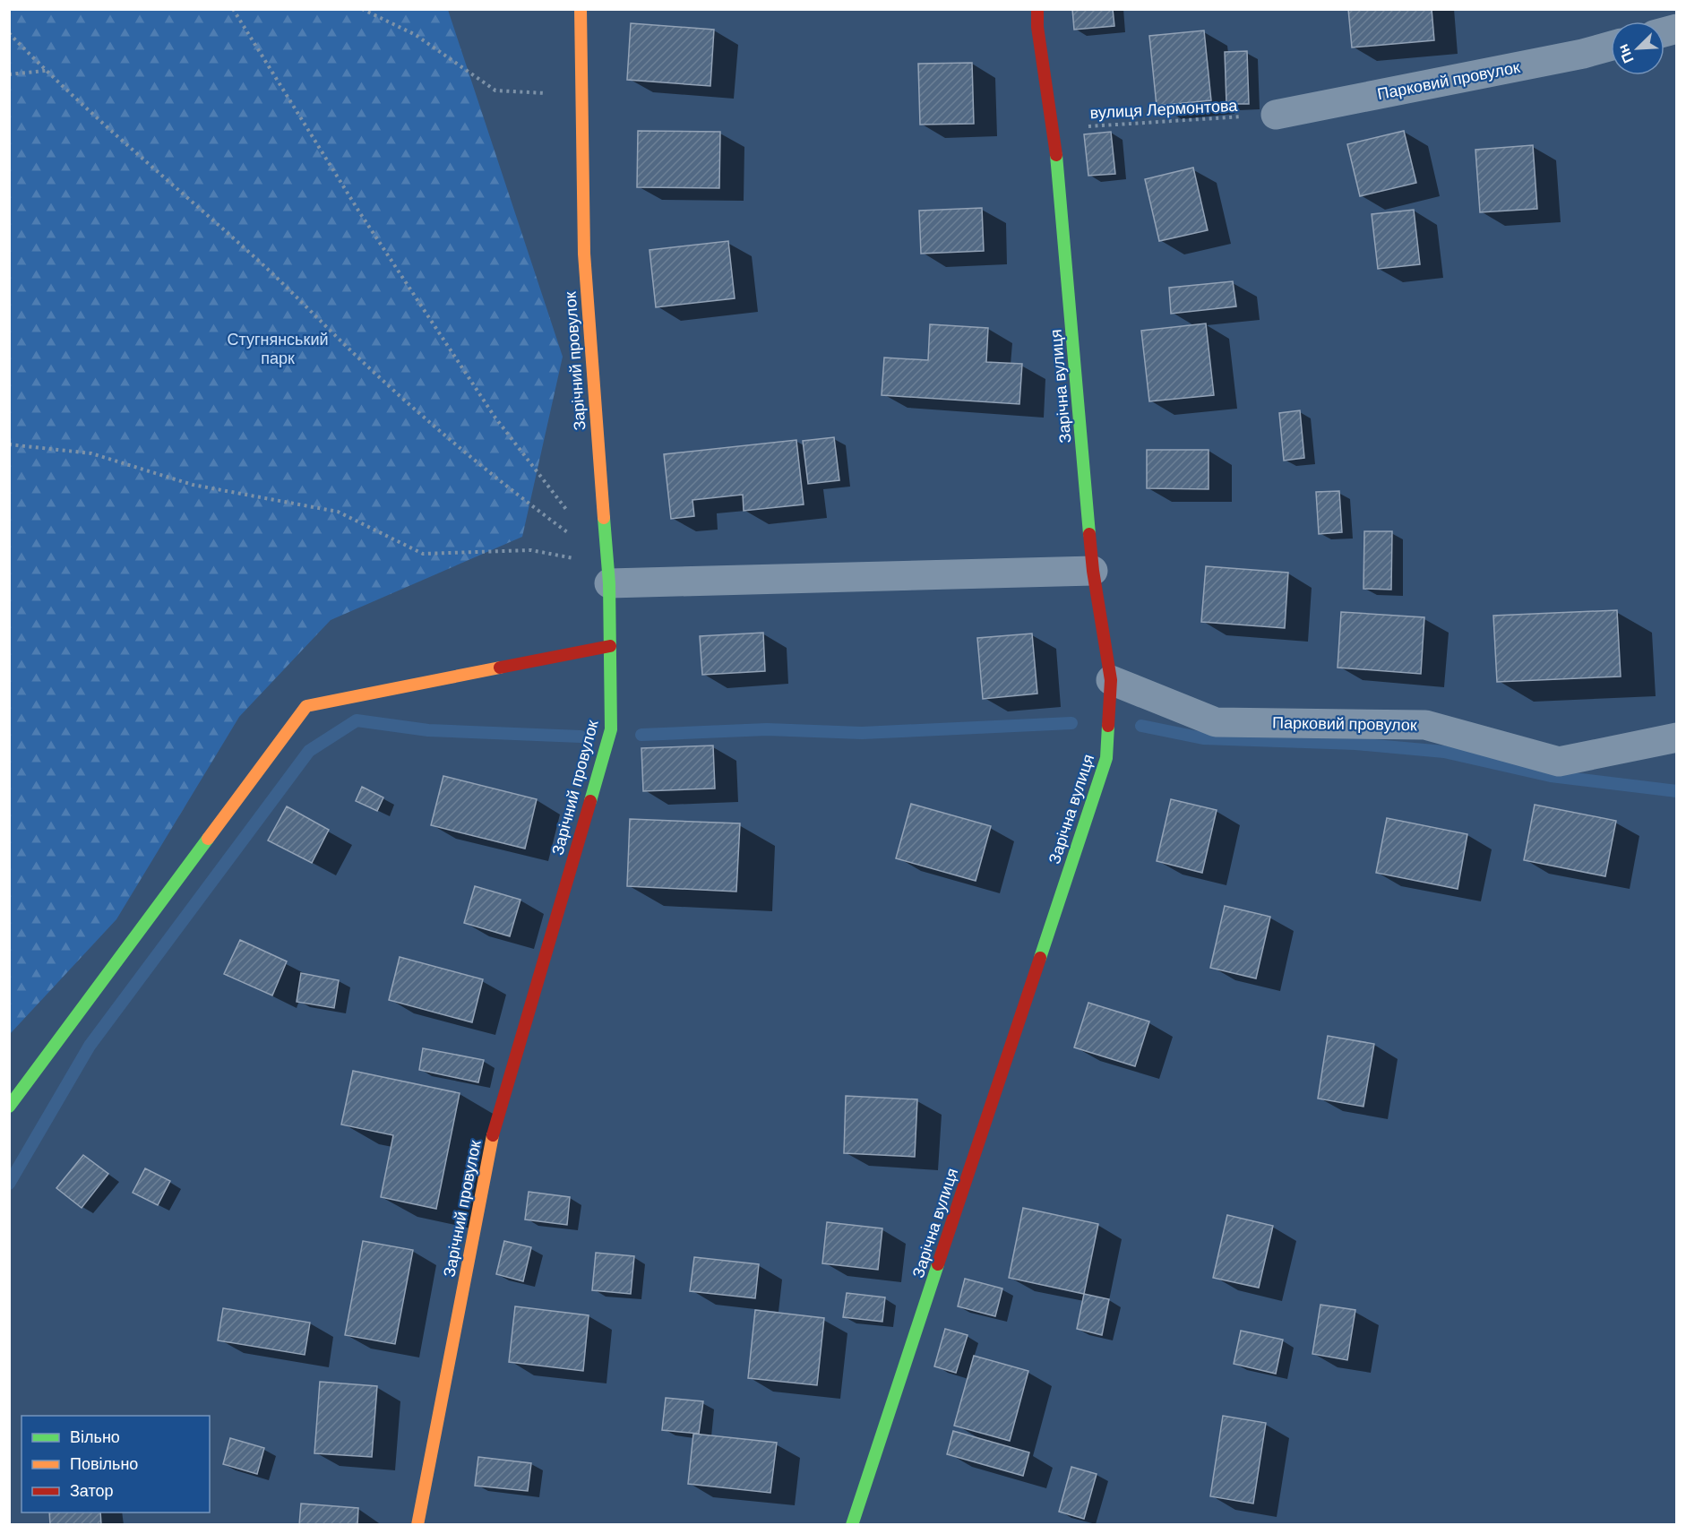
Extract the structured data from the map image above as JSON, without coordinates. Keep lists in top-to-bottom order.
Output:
{
  "streets": {
    "street": ["Парковий провулок", "Зарічний провулок", "Зарічна вулиця"],
    "path": ["вулиця Лермонтова"]
  },
  "crossings": [
    ["Парковий провулок", "вулиця Лермонтова"],
    ["Парковий провулок", "Зарічна вулиця"],
    ["вулиця Лермонтова", "Зарічна вулиця"]
  ],
  "parks": ["Стугнянський парк"],
  "legend": ["Вільно", "Повільно", "Затор"],
  "north": "bottom left"
}
